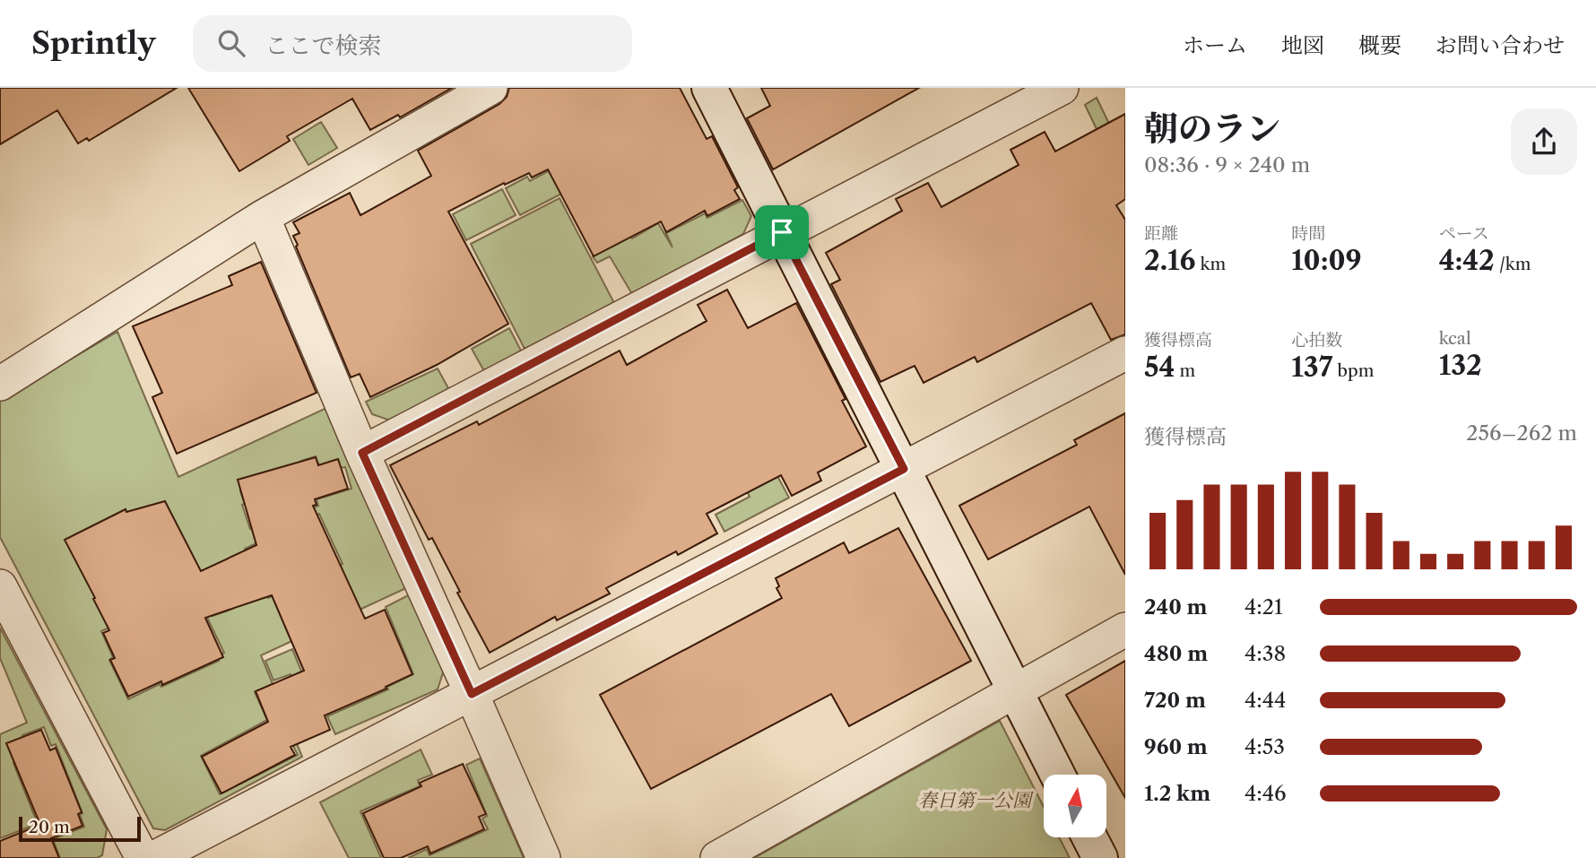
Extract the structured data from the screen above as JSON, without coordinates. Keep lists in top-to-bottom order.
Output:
{
  "parks": ["春日第一公園"],
  "scale_bar": "20 m",
  "north": "top",
  "page": {
    "header": "Sprintly",
    "search": "ここで検索",
    "nav": [
      "ホーム",
      "地図",
      "概要",
      "お問い合わせ"
    ],
    "heading": ["朝のラン", "08:36 · 9 × 240 m"],
    "stats": [
      ["距離", "2.16 km"],
      ["時間", "10:09"],
      ["ペース", "4:42 /km"],
      ["獲得標高", "54 m"],
      ["心拍数", "137 bpm"],
      ["kcal", "132"]
    ],
    "chart": ["獲得標高", "256–262 m"],
    "list": [
      {
        "name": "240 m",
        "note": "4:21"
      },
      {
        "name": "480 m",
        "note": "4:38"
      },
      {
        "name": "720 m",
        "note": "4:44"
      },
      {
        "name": "960 m",
        "note": "4:53"
      },
      {
        "name": "1.2 km",
        "note": "4:46"
      }
    ],
    "scale": "20 m"
  }
}
